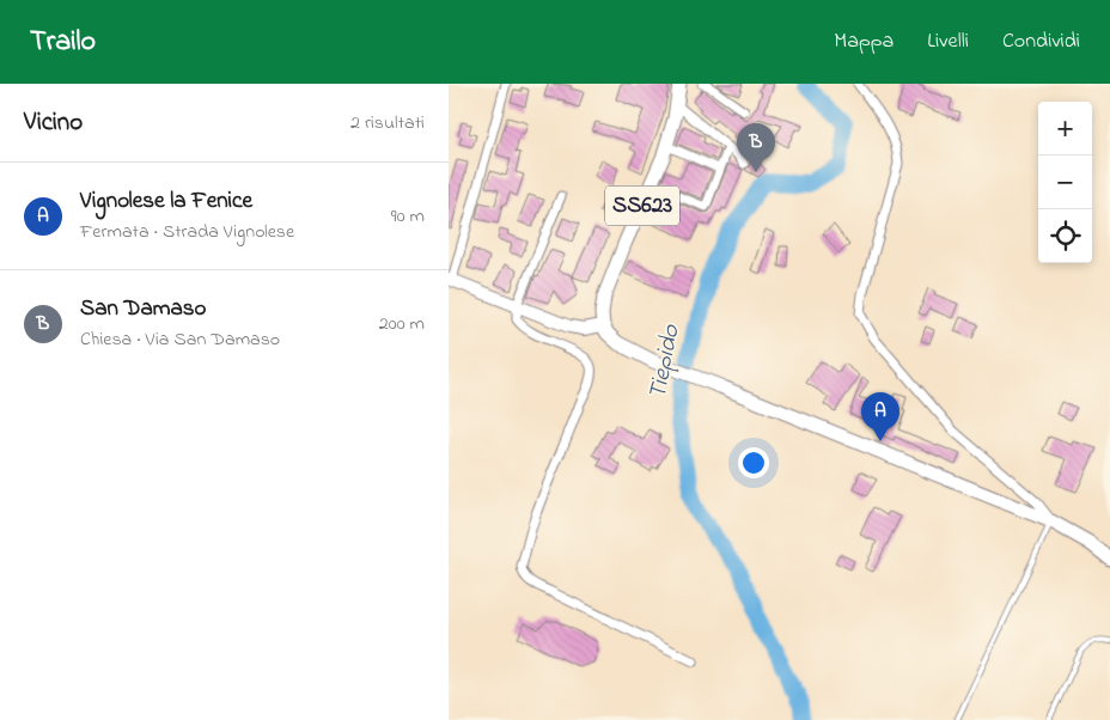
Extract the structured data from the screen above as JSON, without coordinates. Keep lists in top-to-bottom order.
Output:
{
  "streets": {
    "main road": ["SS623"]
  },
  "water": ["Tiepido"],
  "page": {
    "header": "Trailo",
    "nav": ["Mappa", "Livelli", "Condividi"],
    "heading": ["Vicino", "2 risultati"],
    "map_buttons": ["+", "−"],
    "pins": ["B", "A"],
    "list": [
      {
        "mark": "A",
        "name": "Vignolese la Fenice",
        "note": "Fermata · Strada Vignolese",
        "value": "90 m"
      },
      {
        "mark": "B",
        "name": "San Damaso",
        "note": "Chiesa · Via San Damaso",
        "value": "200 m"
      }
    ]
  }
}
